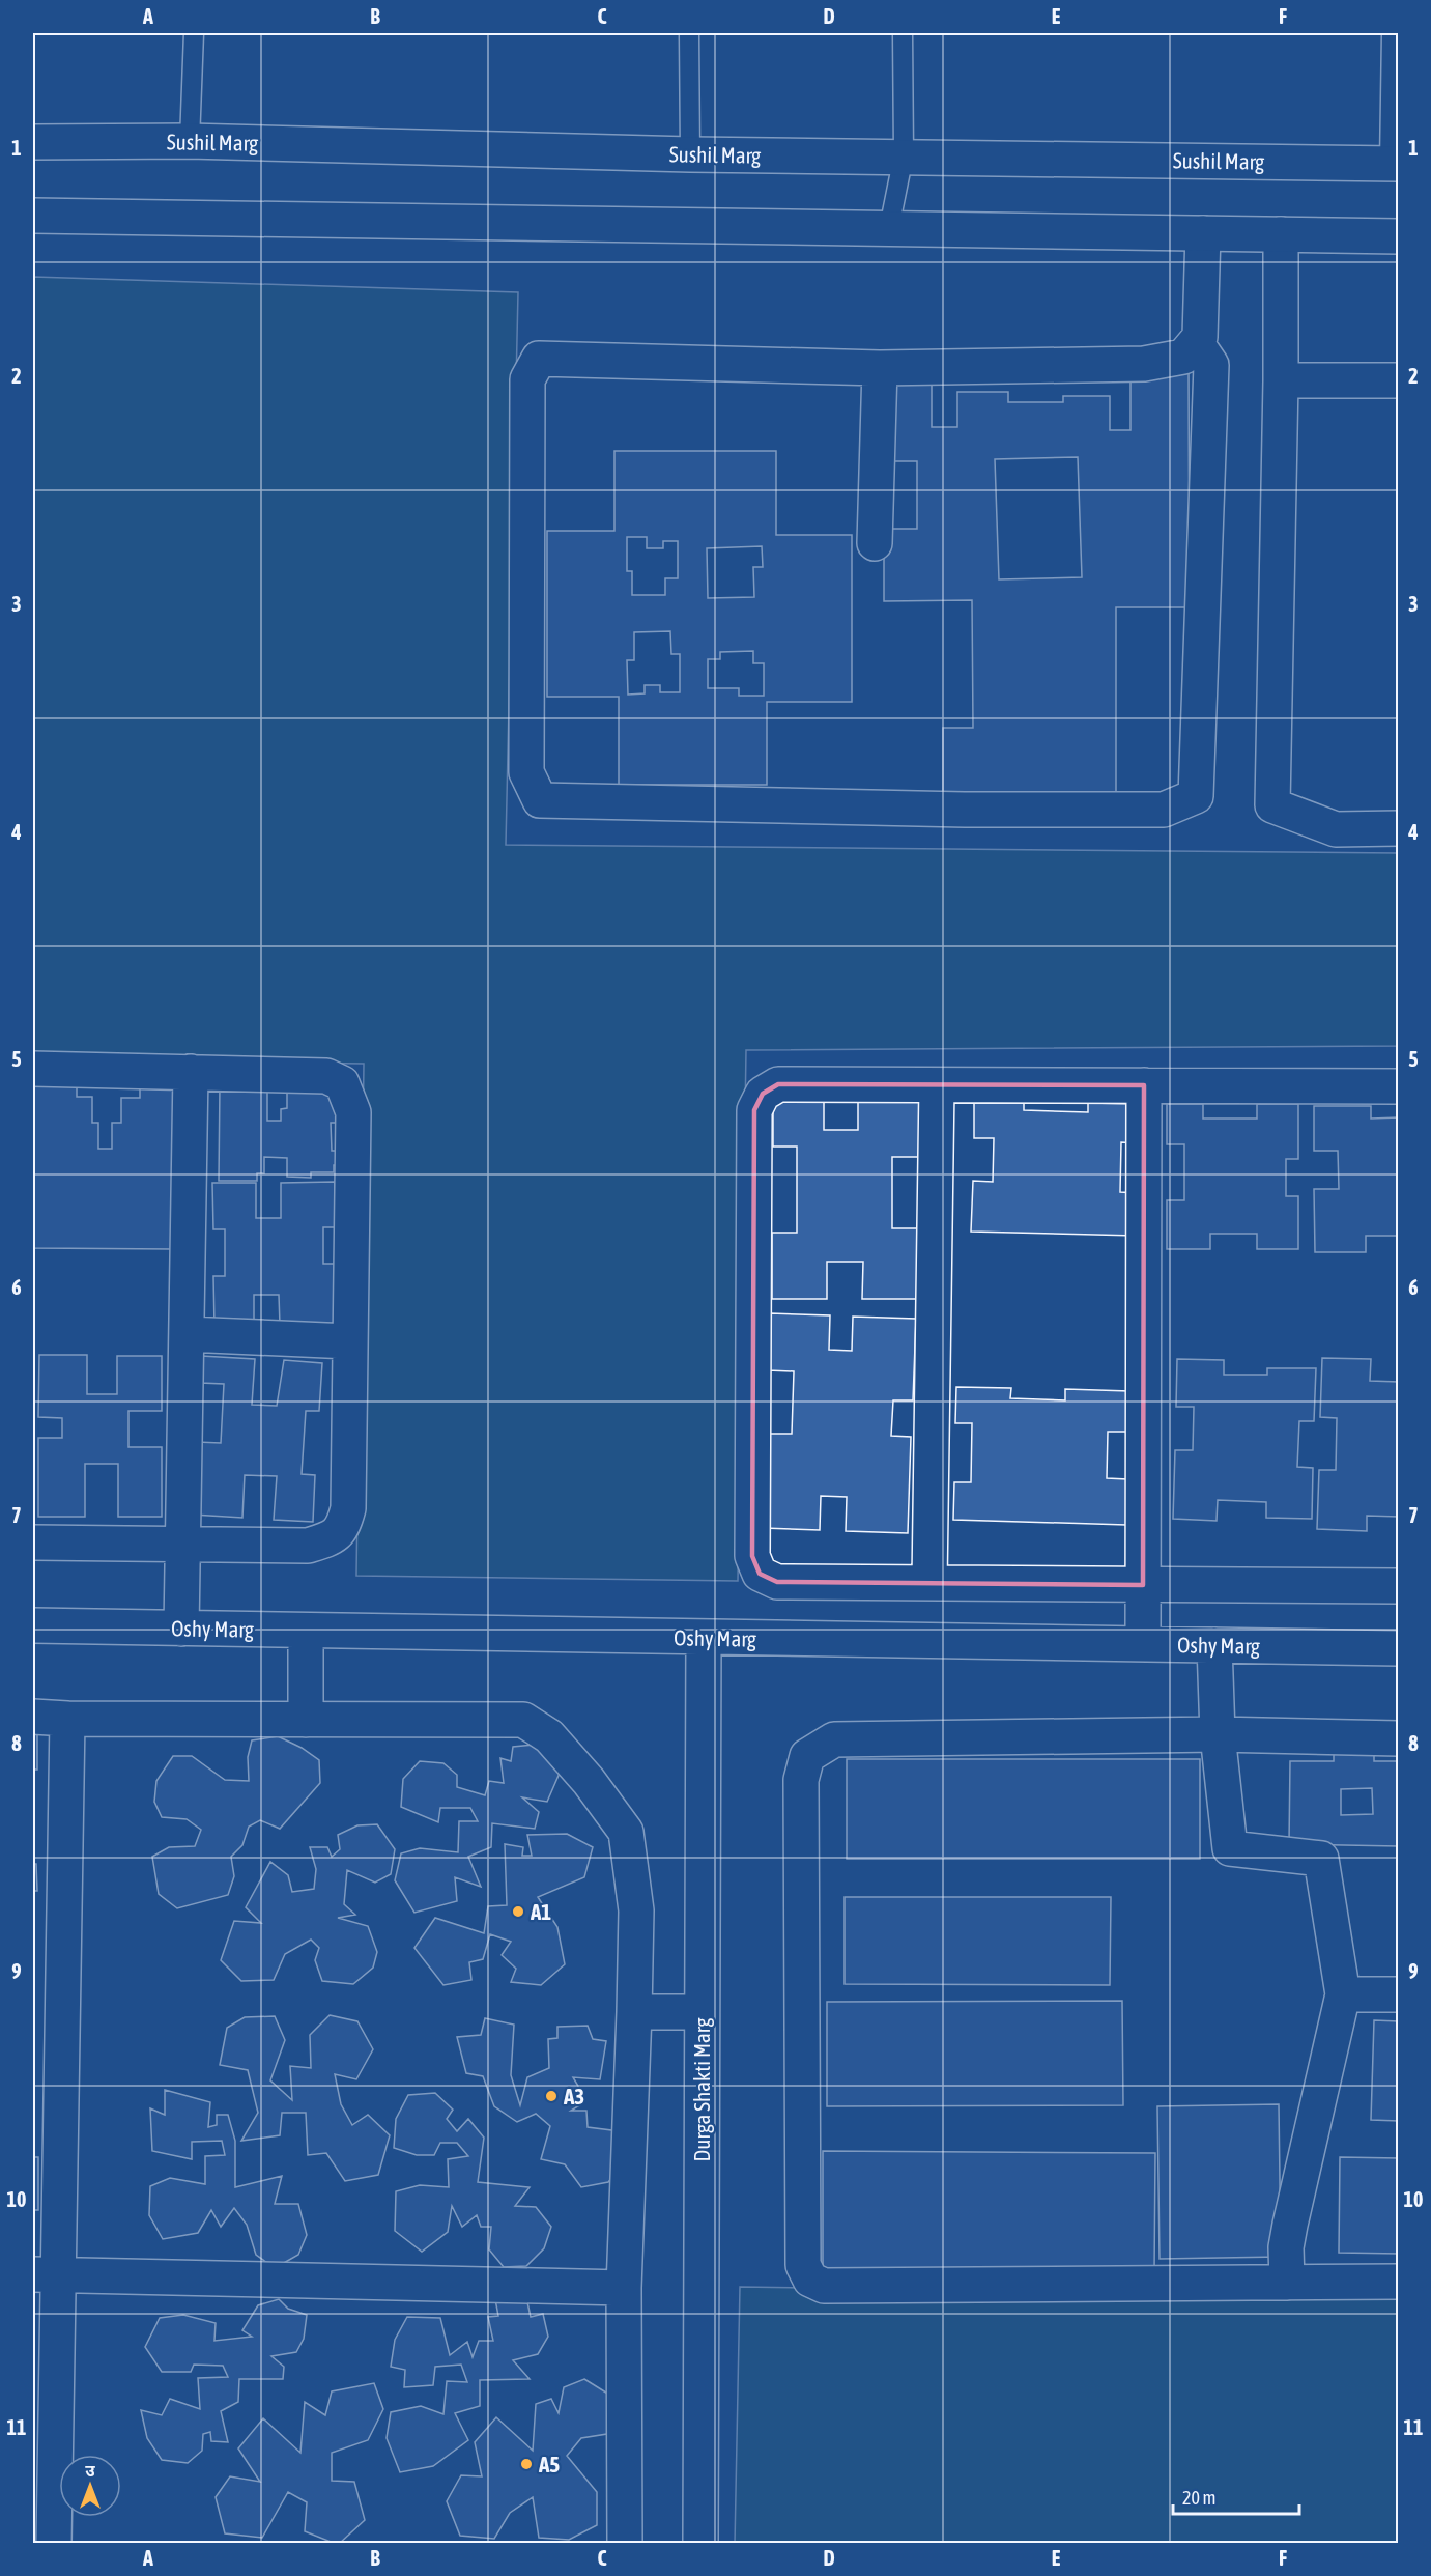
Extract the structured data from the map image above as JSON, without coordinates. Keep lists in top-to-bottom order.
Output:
{
  "streets": {
    "street": ["Sushil Marg", "Oshy Marg", "Durga Shakti Marg"]
  },
  "crossings": [
    ["Oshy Marg", "Durga Shakti Marg"]
  ],
  "places": ["A1", "A3", "A5"],
  "scale_bar": "20 m",
  "north": "top",
  "grid": {
    "columns": [
      "A",
      "B",
      "C",
      "D",
      "E",
      "F"
    ],
    "rows": [
      "1",
      "2",
      "3",
      "4",
      "5",
      "6",
      "7",
      "8",
      "9",
      "10",
      "11"
    ]
  }
}
